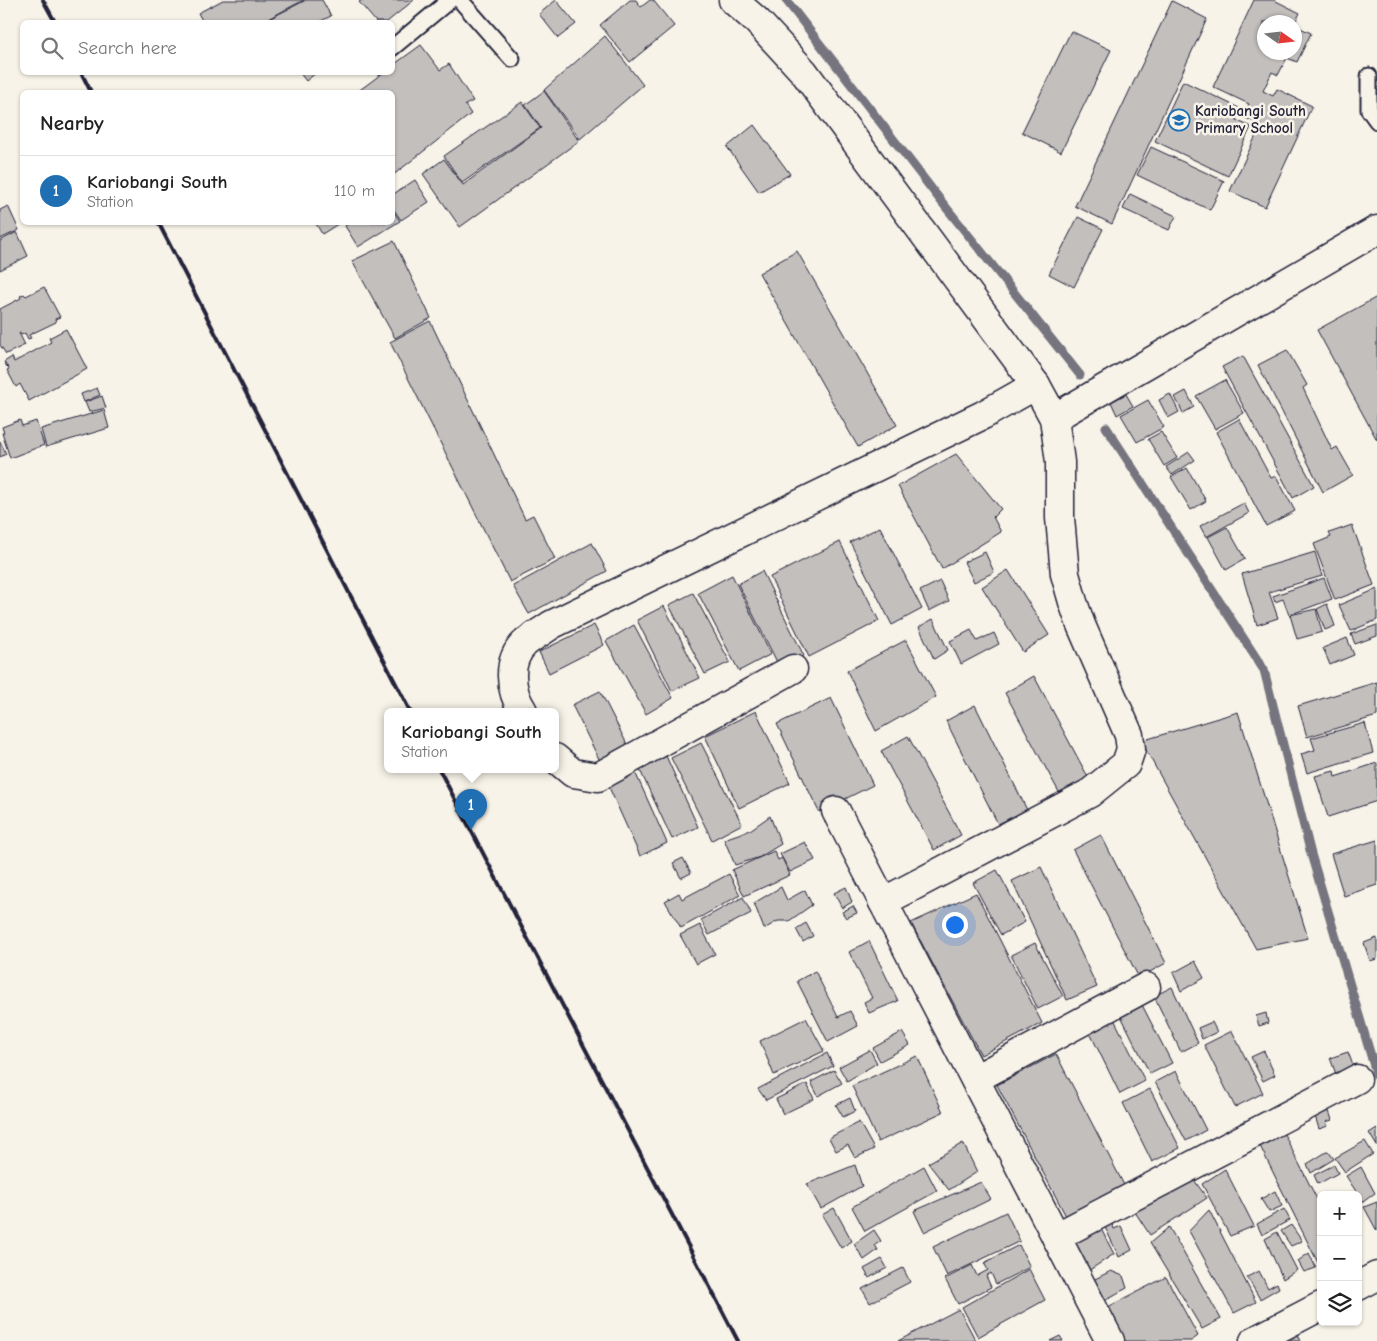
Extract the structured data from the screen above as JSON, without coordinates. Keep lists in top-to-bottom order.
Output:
{
  "places": {
    "school or university": ["Kariobangi South Primary School"]
  },
  "north": "right",
  "page": {
    "search": "Search here",
    "heading": "Nearby",
    "list": [
      {
        "mark": "1",
        "name": "Kariobangi South",
        "note": "Station",
        "value": "110 m"
      }
    ],
    "popup": ["Kariobangi South", "Station"],
    "pins": "1",
    "map_buttons": ["+", "−"]
  }
}
